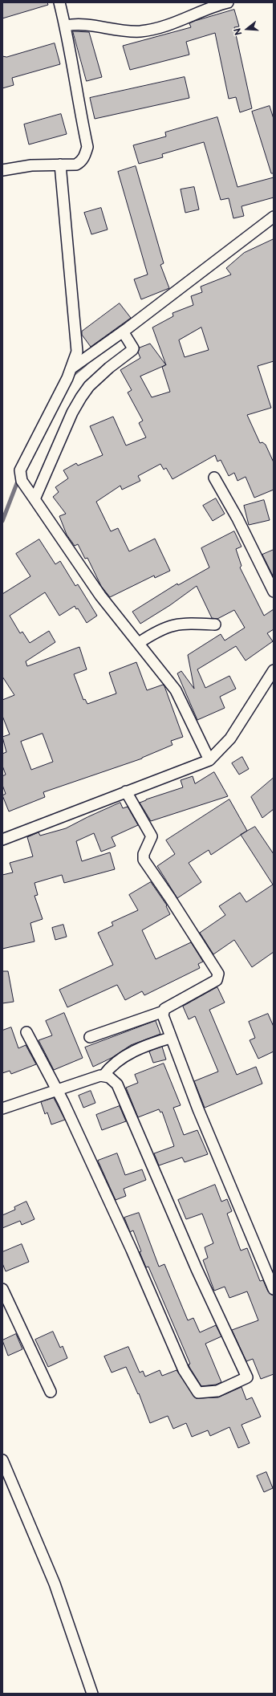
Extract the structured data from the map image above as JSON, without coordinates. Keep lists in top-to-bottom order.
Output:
{
  "north": "left"
}
